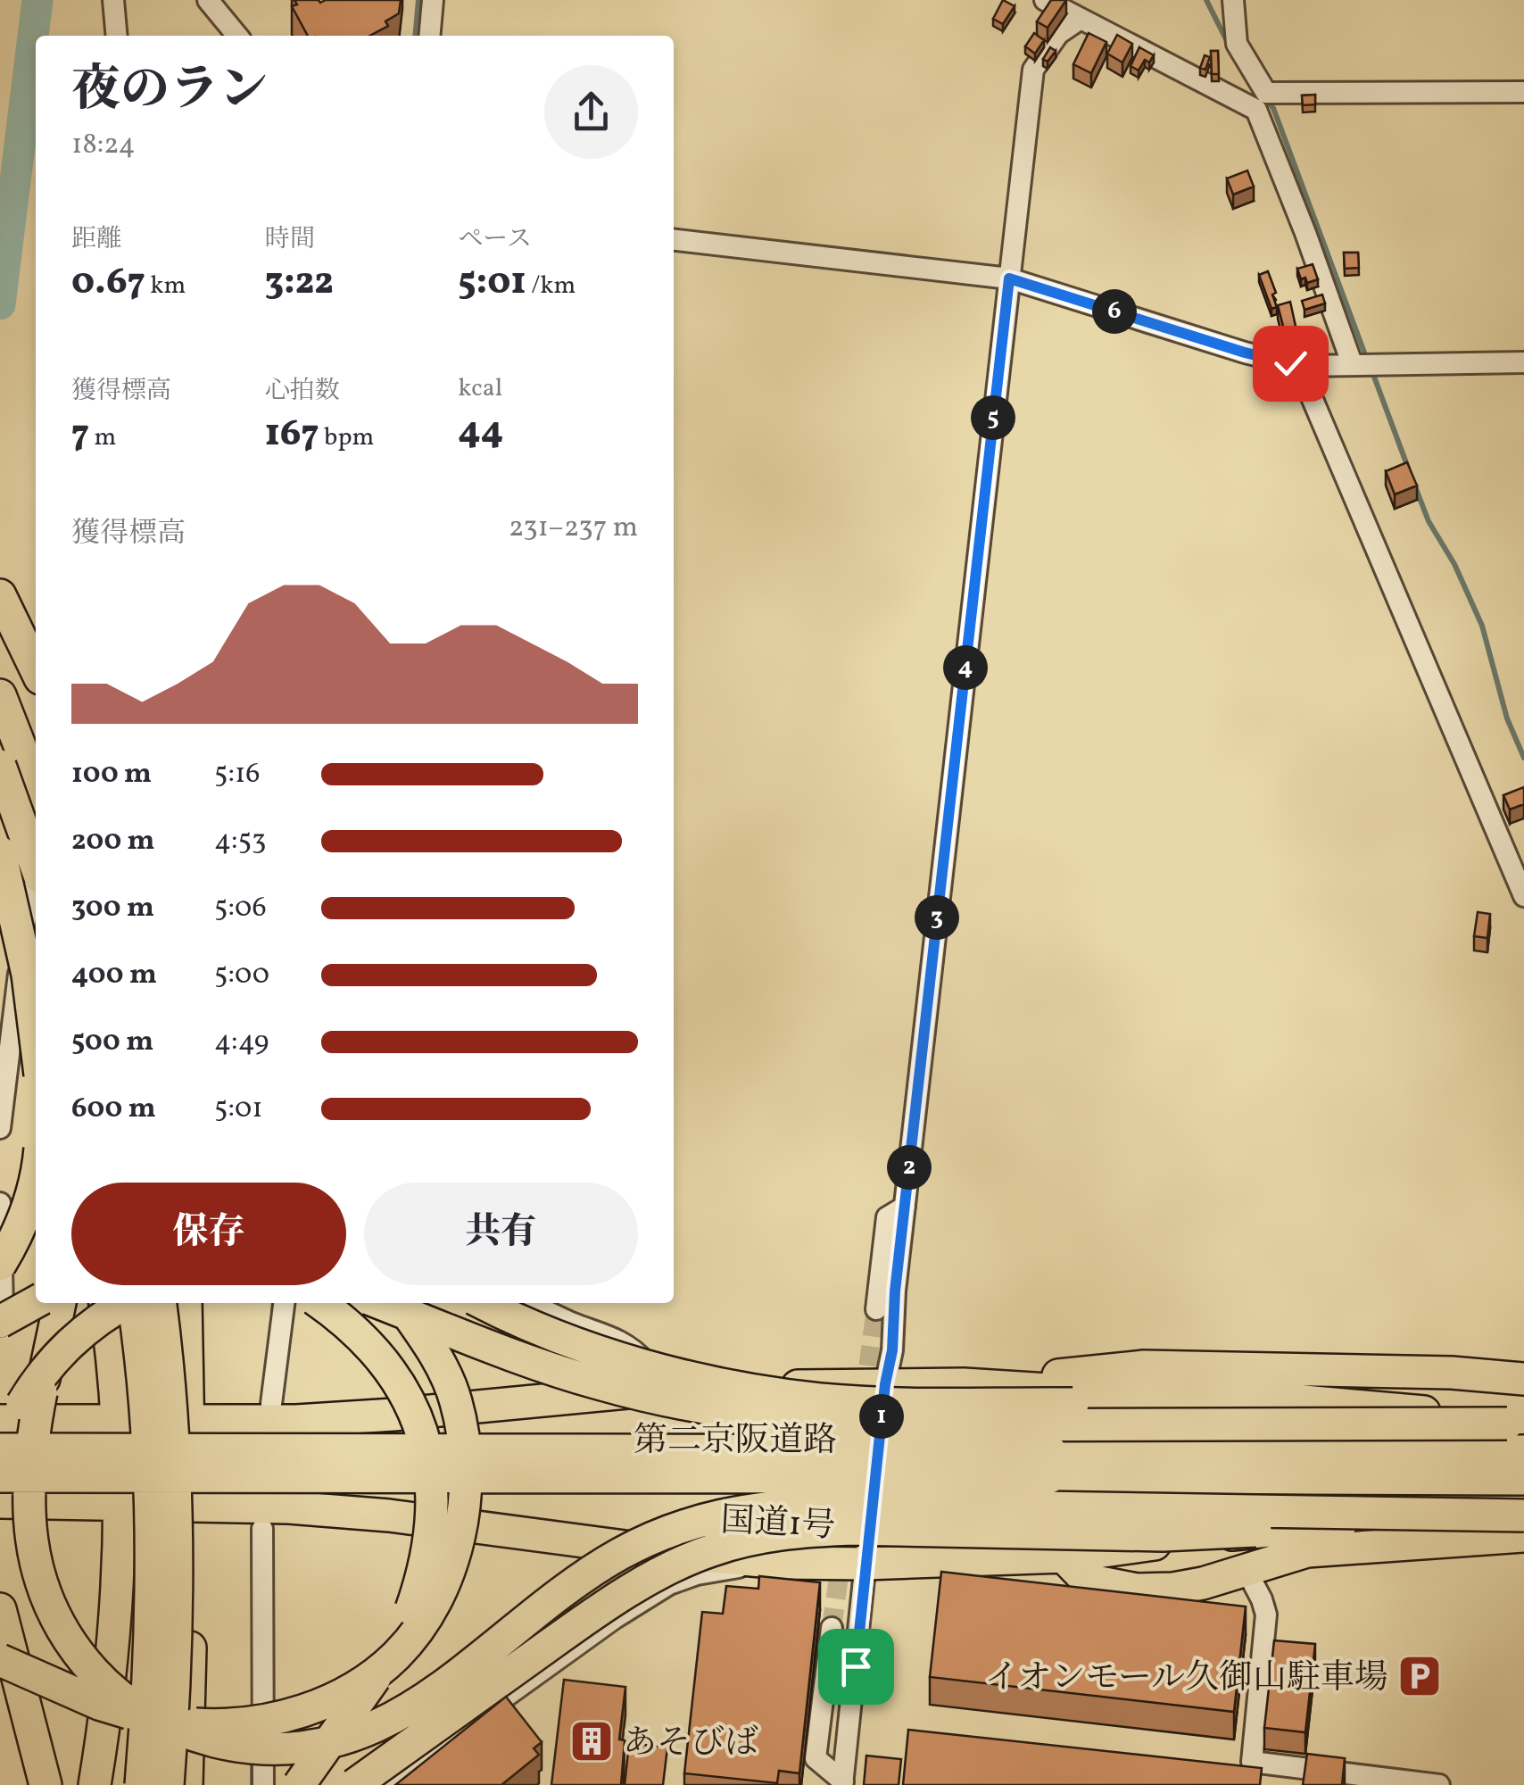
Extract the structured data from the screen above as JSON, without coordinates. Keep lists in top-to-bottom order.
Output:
{
  "streets": {
    "highway": ["第二京阪道路", "国道1号"]
  },
  "places": {
    "parking": ["イオンモール久御山駐車場"],
    "building": ["あそびば"]
  },
  "page": {
    "heading": ["夜のラン", "18:24"],
    "stats": [
      ["距離", "0.67 km"],
      ["時間", "3:22"],
      ["ペース", "5:01 /km"],
      ["獲得標高", "7 m"],
      ["心拍数", "167 bpm"],
      ["kcal", "44"]
    ],
    "pins": [
      "6",
      "5",
      "4",
      "3",
      "2",
      "1"
    ],
    "chart": ["獲得標高", "231–237 m"],
    "list": [
      {
        "name": "100 m",
        "note": "5:16"
      },
      {
        "name": "200 m",
        "note": "4:53"
      },
      {
        "name": "300 m",
        "note": "5:06"
      },
      {
        "name": "400 m",
        "note": "5:00"
      },
      {
        "name": "500 m",
        "note": "4:49"
      },
      {
        "name": "600 m",
        "note": "5:01"
      }
    ],
    "buttons": ["保存", "共有"]
  }
}
